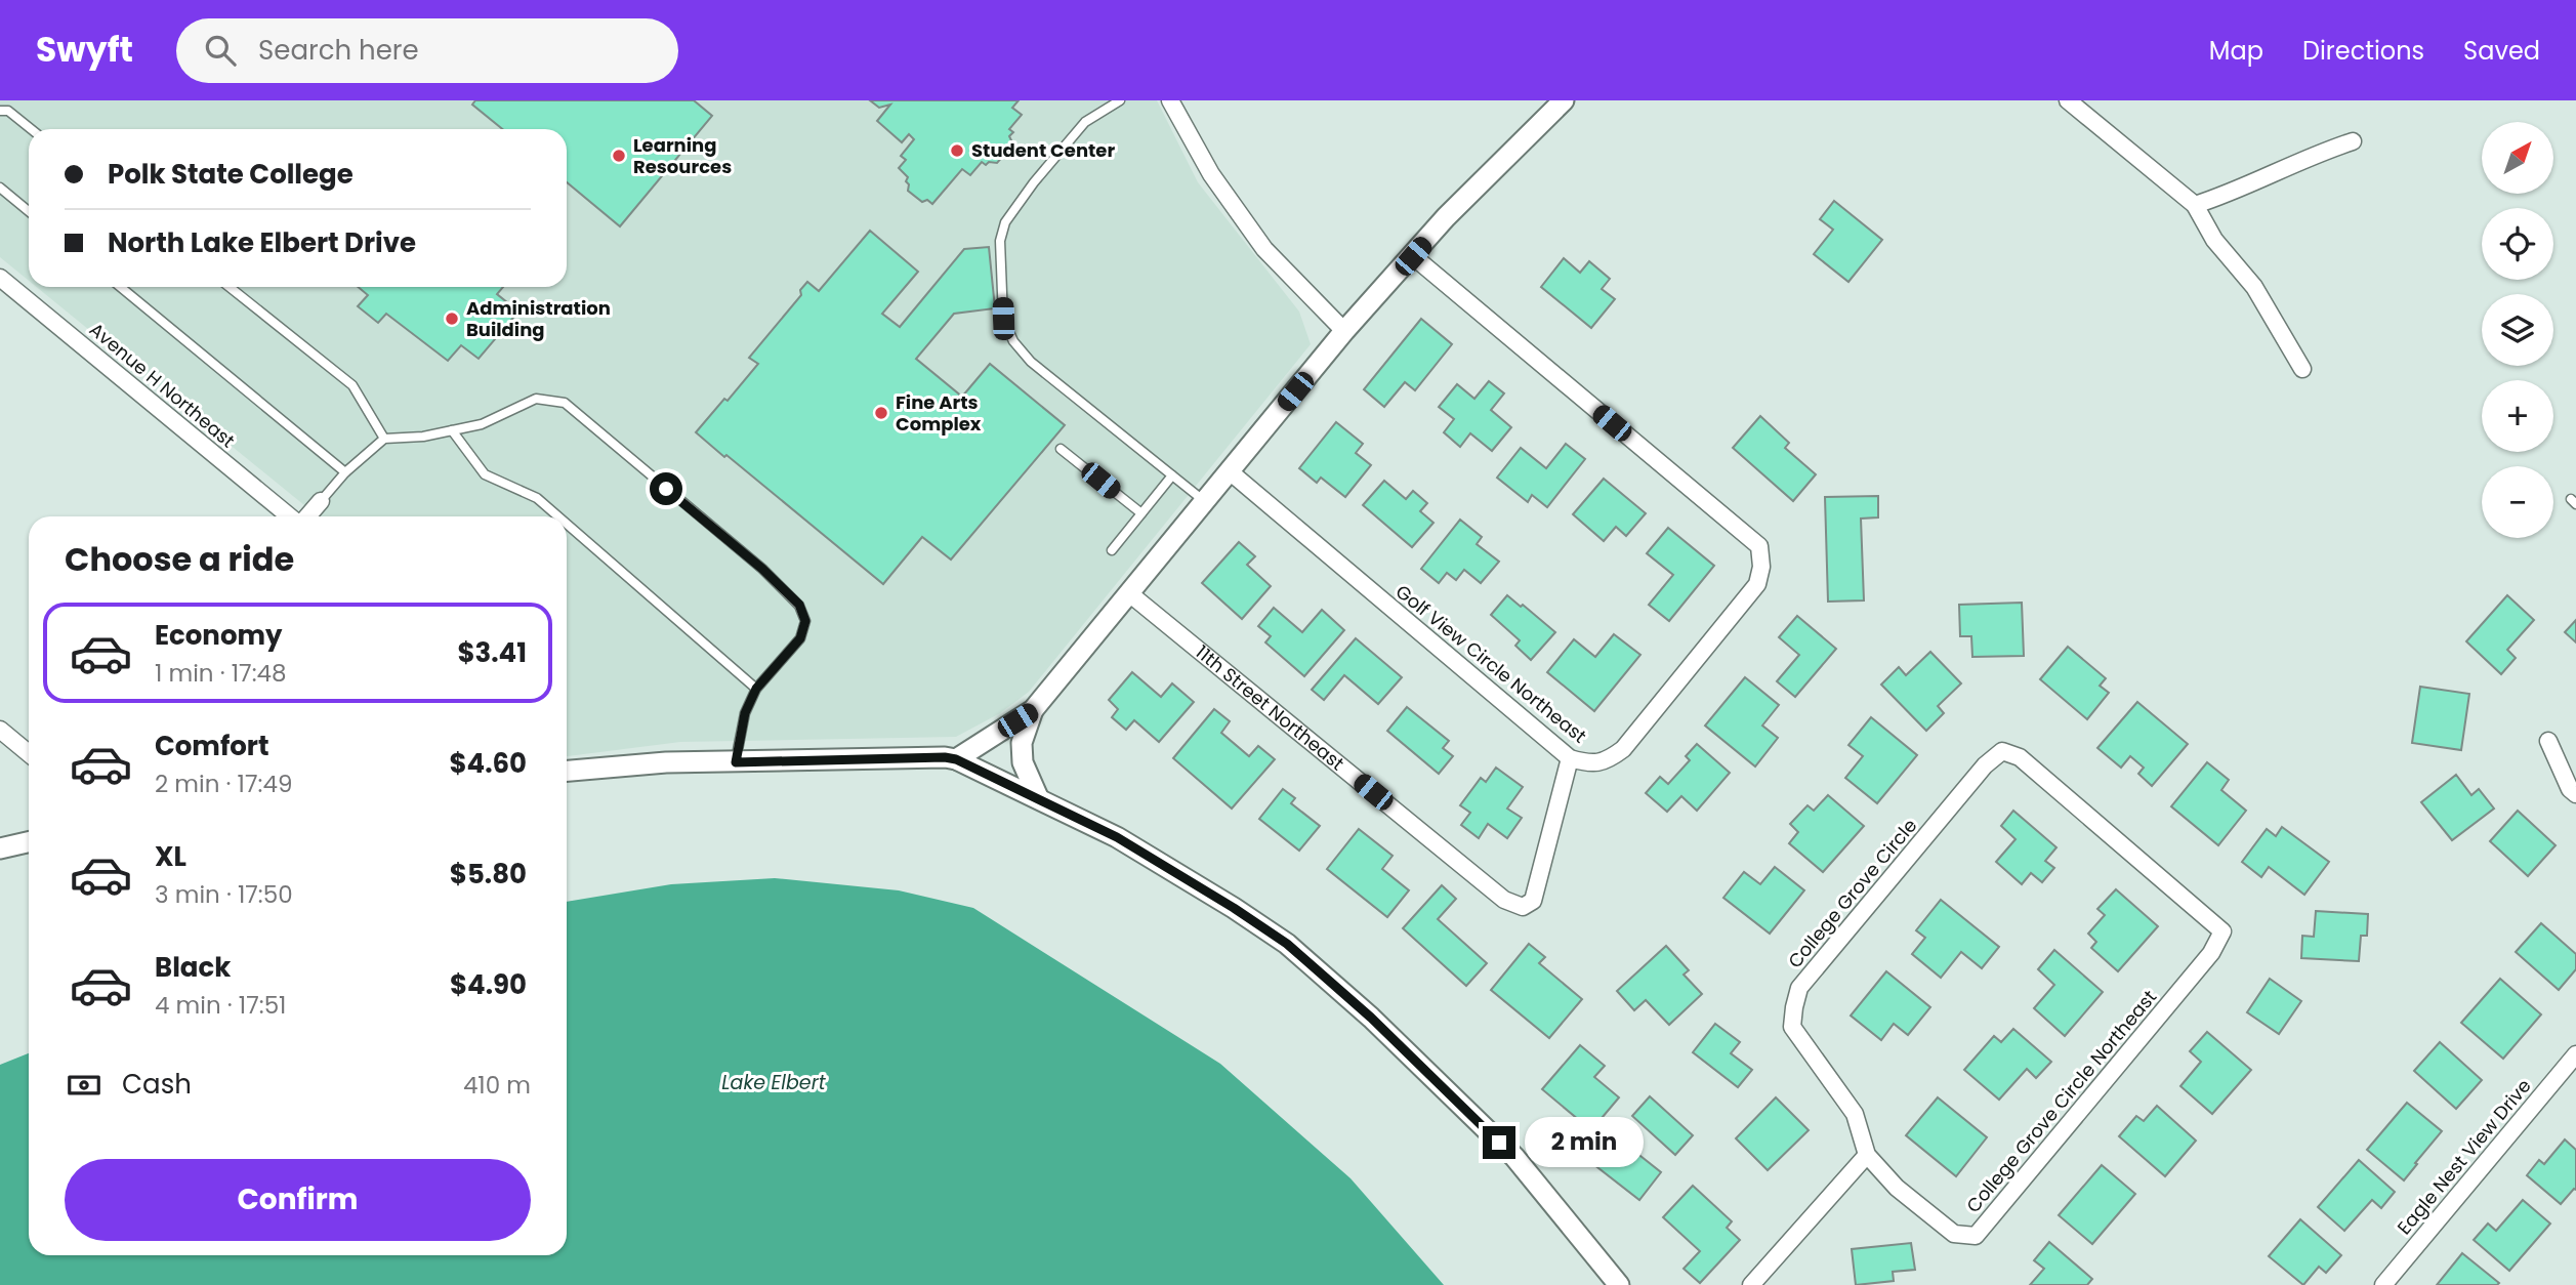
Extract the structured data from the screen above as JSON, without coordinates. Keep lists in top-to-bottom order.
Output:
{
  "streets": {
    "street": [
      "Avenue H Northeast",
      "Golf View Circle Northeast",
      "11th Street Northeast",
      "College Grove Circle",
      "College Grove Circle Northeast",
      "Eagle Nest View Drive"
    ]
  },
  "crossings": [
    ["Golf View Circle Northeast", "11th Street Northeast"],
    ["College Grove Circle", "College Grove Circle Northeast"]
  ],
  "water": ["Lake Elbert"],
  "places": [
    "Student Center",
    "Learning Resources",
    "Administration Building",
    "Fine Arts Complex"
  ],
  "north": "top right",
  "page": {
    "header": "Swyft",
    "search": "Search here",
    "nav": ["Map", "Directions", "Saved"],
    "map_buttons": ["+", "−"],
    "banner": ["Polk State College", "North Lake Elbert Drive"],
    "heading": "Choose a ride",
    "list": [
      {
        "name": "Economy",
        "note": "1 min · 17:48",
        "value": "$3.41"
      },
      {
        "name": "Comfort",
        "note": "2 min · 17:49",
        "value": "$4.60"
      },
      {
        "name": "XL",
        "note": "3 min · 17:50",
        "value": "$5.80"
      },
      {
        "name": "Black",
        "note": "4 min · 17:51",
        "value": "$4.90"
      }
    ],
    "pay": ["Cash", "410 m"],
    "bubble": "2 min",
    "buttons": "Confirm"
  }
}
